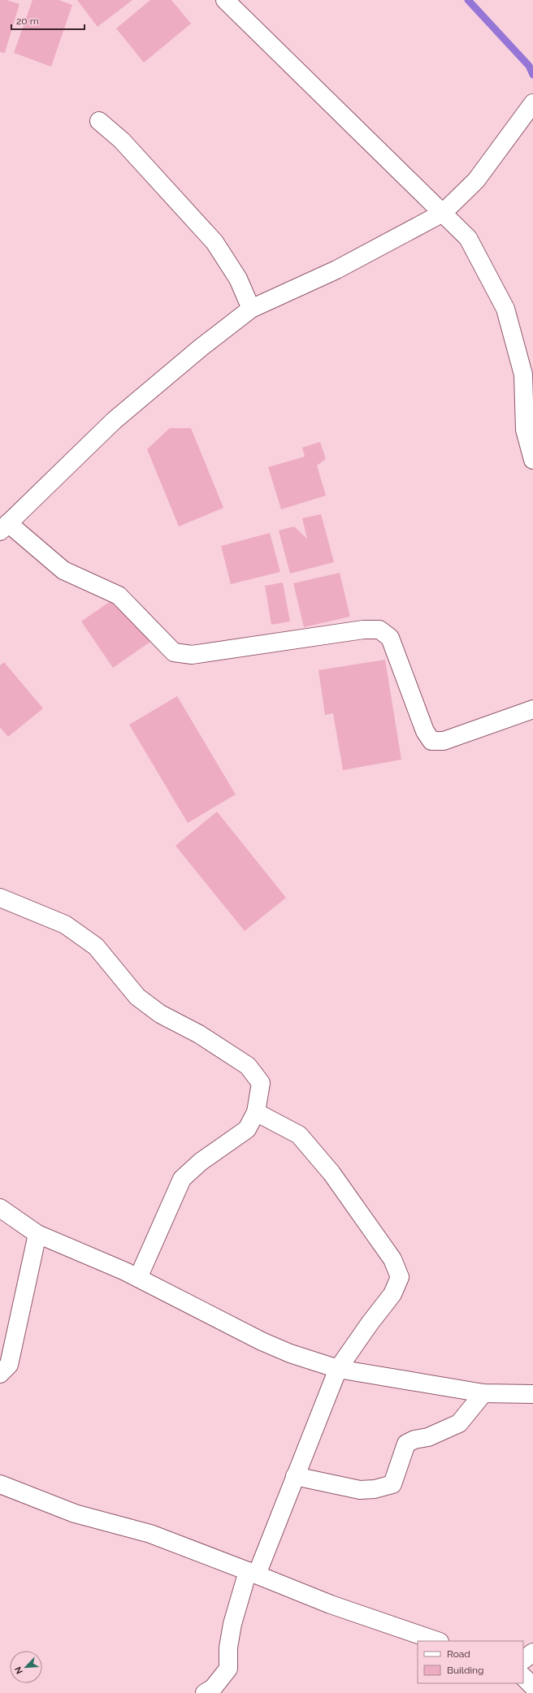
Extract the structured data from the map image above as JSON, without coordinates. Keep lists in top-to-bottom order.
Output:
{
  "legend": ["Road", "Building"],
  "scale_bar": "20 m",
  "north": "bottom left"
}
